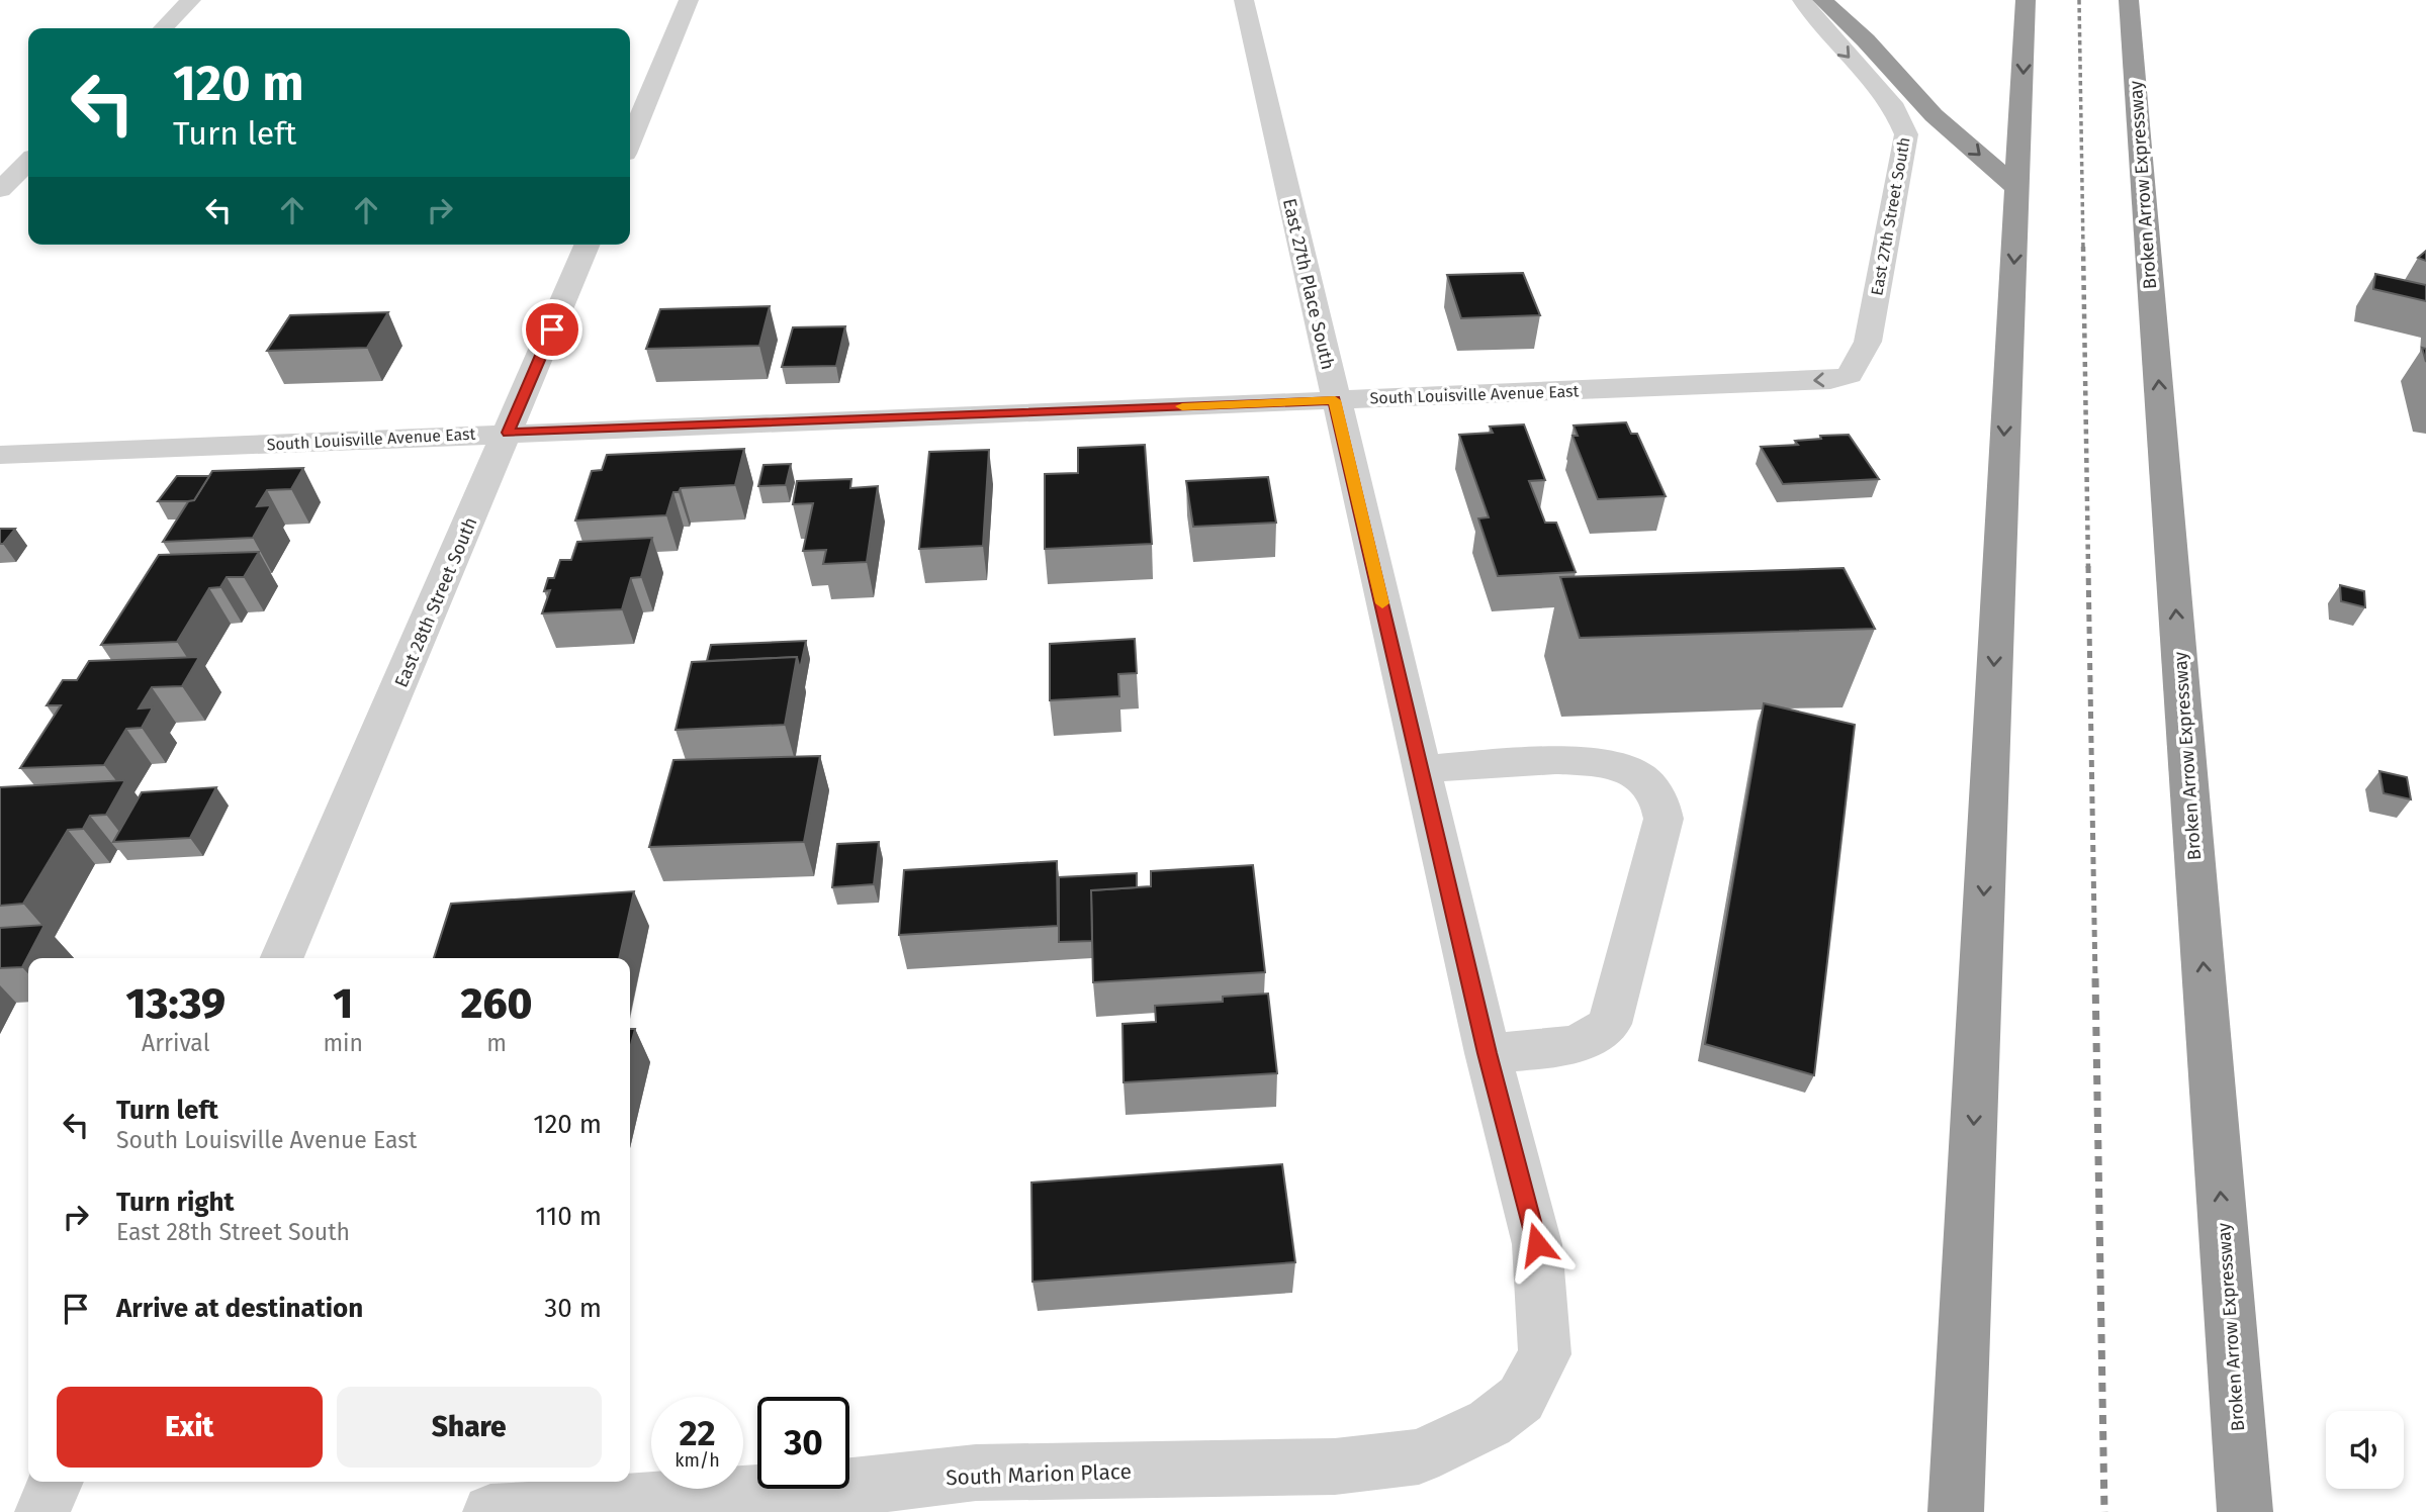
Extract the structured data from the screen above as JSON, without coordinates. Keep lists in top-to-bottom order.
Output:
{
  "streets": {
    "highway": ["Broken Arrow Expressway"],
    "street": [
      "East 27th Street South",
      "East 27th Place South",
      "South Louisville Avenue East",
      "East 28th Street South",
      "South Marion Place"
    ]
  },
  "crossings": [
    ["East 27th Street South", "South Louisville Avenue East"],
    ["East 27th Place South", "South Louisville Avenue East"],
    ["East 27th Place South", "South Marion Place"],
    ["South Louisville Avenue East", "East 28th Street South"]
  ],
  "one_way": ["East 27th Street South"],
  "page": {
    "turn": ["120 m", "Turn left"],
    "eta": [
      "13:39",
      "Arrival",
      "1",
      "min",
      "260",
      "m"
    ],
    "list": [
      {
        "name": "Turn left",
        "note": "South Louisville Avenue East",
        "value": "120 m"
      },
      {
        "name": "Turn right",
        "note": "East 28th Street South",
        "value": "110 m"
      },
      {
        "name": "Arrive at destination",
        "value": "30 m"
      }
    ],
    "buttons": ["Exit", "Share"],
    "speed": "22 km/h",
    "limit": "30"
  }
}
